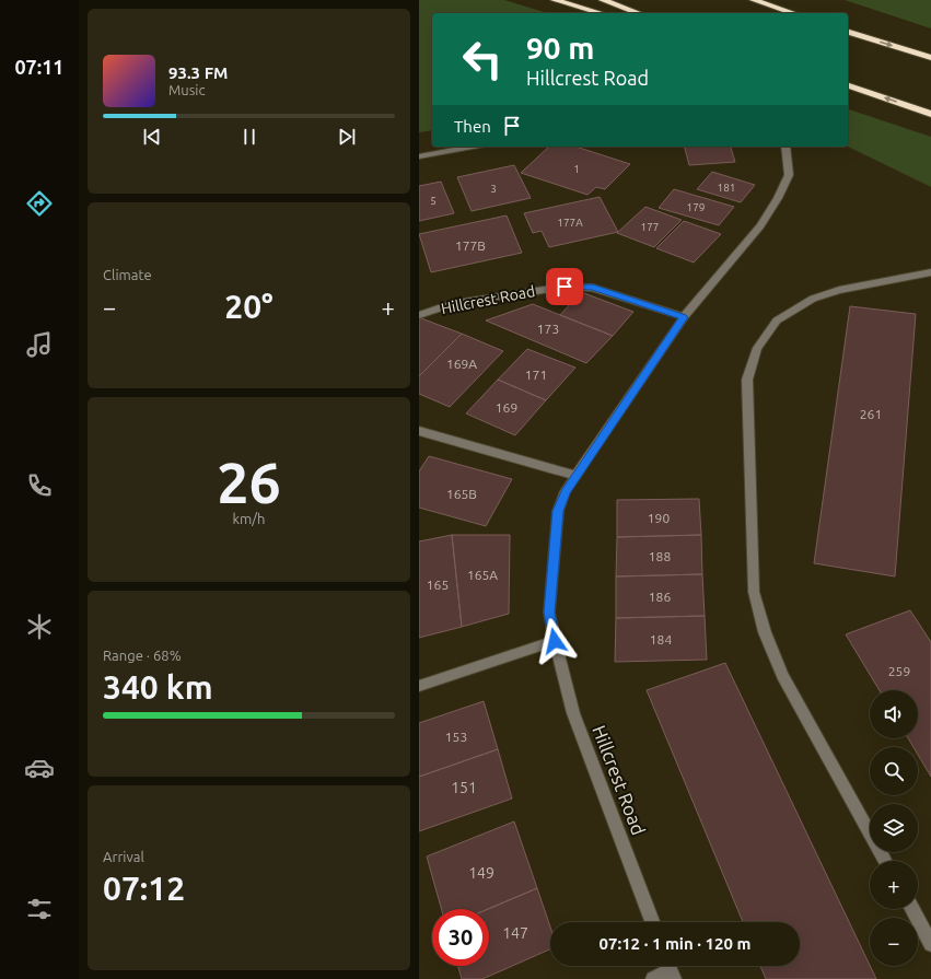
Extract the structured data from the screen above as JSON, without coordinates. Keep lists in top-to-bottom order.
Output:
{
  "streets": {
    "street": ["Hillcrest Road"]
  },
  "house_numbers": [
    "1",
    "181",
    "3",
    "5",
    "179",
    "177A",
    "177",
    "177B",
    "173",
    "169A",
    "171",
    "169",
    "261",
    "165B",
    "190",
    "188",
    "165A",
    "165",
    "186",
    "184",
    "259",
    "153",
    "151",
    "149",
    "147"
  ],
  "page": {
    "tabs": "07:11",
    "turn": ["90 m", "Hillcrest Road"],
    "song": ["93.3 FM", "Music"],
    "then": "Then",
    "tile": [
      "Climate",
      ["26", "km/h"],
      ["Range · 68%", "340 km"],
      ["Arrival", "07:12"]
    ],
    "heat": ["−", "20°", "+"],
    "map_buttons": ["+", "−"],
    "limit": "30",
    "trip": "07:12 · 1 min · 120 m"
  }
}
